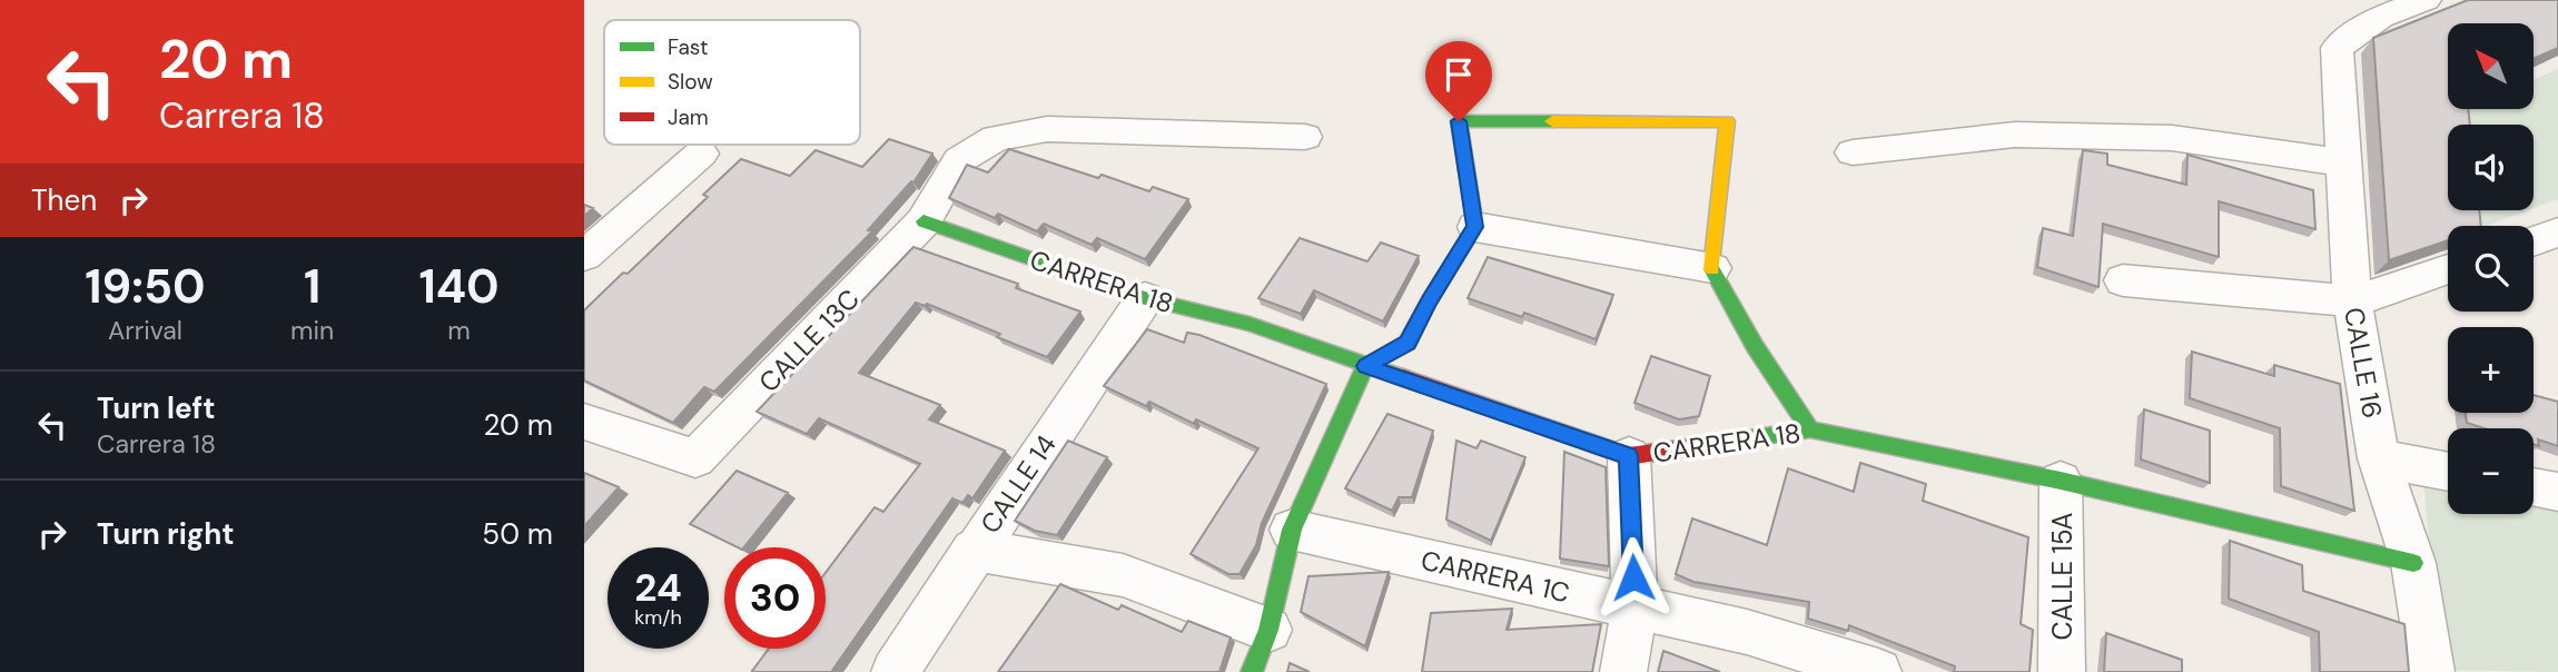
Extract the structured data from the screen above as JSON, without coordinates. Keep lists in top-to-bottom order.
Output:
{
  "streets": {
    "street": [
      "CARRERA 18",
      "CALLE 13C",
      "CALLE 16",
      "CALLE 14",
      "CARRERA 1C",
      "CALLE 15A"
    ]
  },
  "crossings": [
    ["CARRERA 18", "CALLE 13C"],
    ["CARRERA 18", "CALLE 16"],
    ["CARRERA 18", "CALLE 14"],
    ["CARRERA 18", "CALLE 15A"]
  ],
  "legend": ["Fast", "Slow", "Jam"],
  "north": "top left",
  "page": {
    "turn": ["20 m", "Carrera 18"],
    "map_buttons": ["+", "−"],
    "then": "Then",
    "eta": [
      "19:50",
      "Arrival",
      "1",
      "min",
      "140",
      "m"
    ],
    "list": [
      {
        "name": "Turn left",
        "note": "Carrera 18",
        "value": "20 m"
      },
      {
        "name": "Turn right",
        "value": "50 m"
      }
    ],
    "speed": "24 km/h",
    "limit": "30"
  }
}
